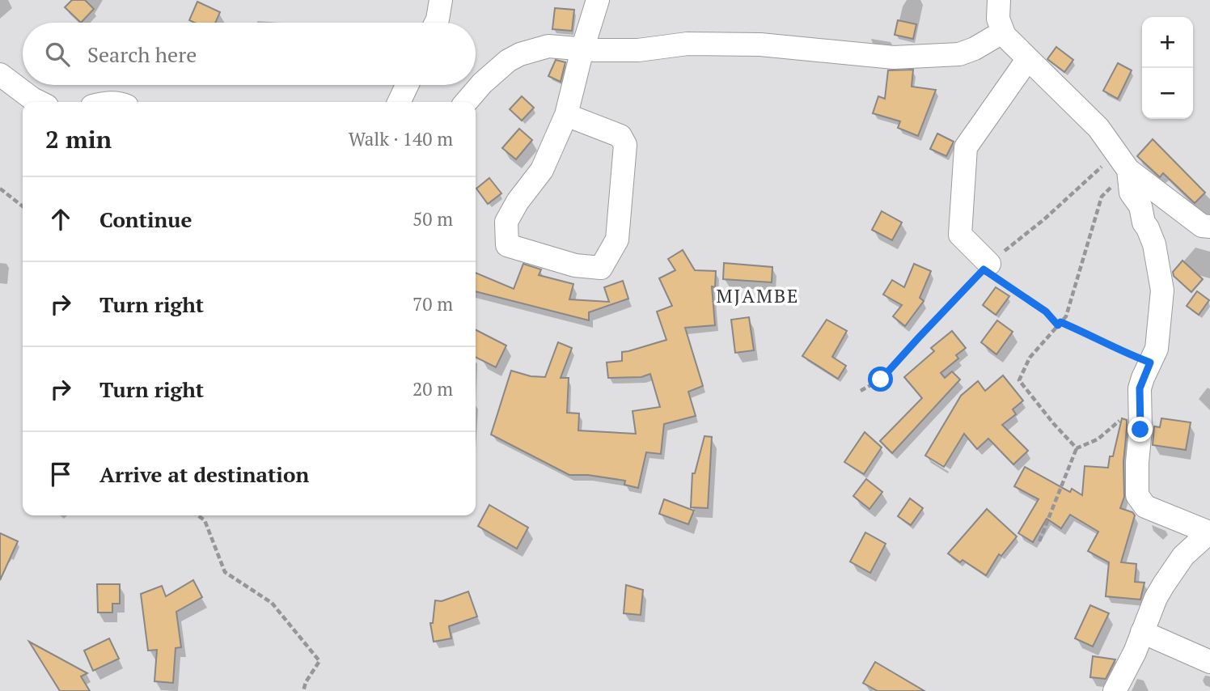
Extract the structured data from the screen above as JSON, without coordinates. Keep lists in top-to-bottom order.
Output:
{
  "districts": ["MJAMBE"],
  "page": {
    "map_buttons": ["+", "−"],
    "search": "Search here",
    "heading": ["2 min", "Walk · 140 m"],
    "list": [
      ["Continue", "50 m"],
      ["Turn right", "70 m"],
      ["Turn right", "20 m"],
      "Arrive at destination"
    ]
  }
}
